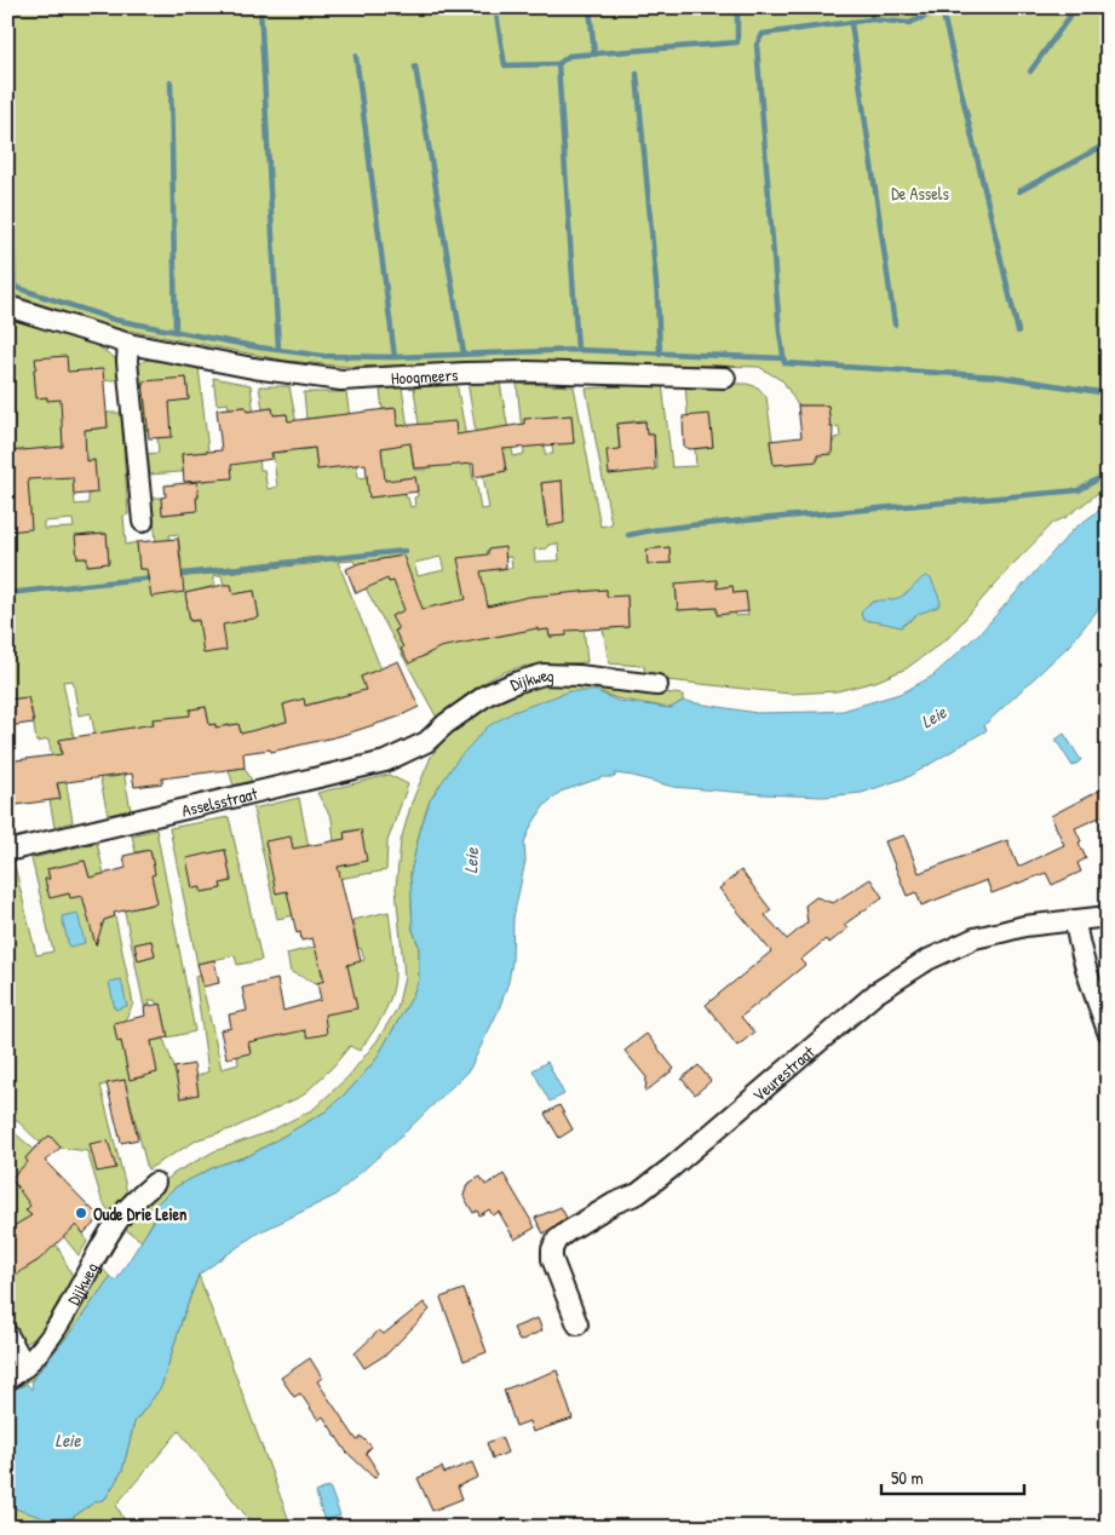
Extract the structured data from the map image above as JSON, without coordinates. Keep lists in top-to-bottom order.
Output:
{
  "streets": {
    "street": [
      "Hoogmeers",
      "Dijkweg",
      "Asselsstraat",
      "Veurestraat"
    ]
  },
  "crossings": [
    ["Dijkweg", "Asselsstraat"]
  ],
  "water": ["Leie"],
  "parks": ["De Assels"],
  "places": ["Oude Drie Leien"],
  "scale_bar": "50 m"
}
